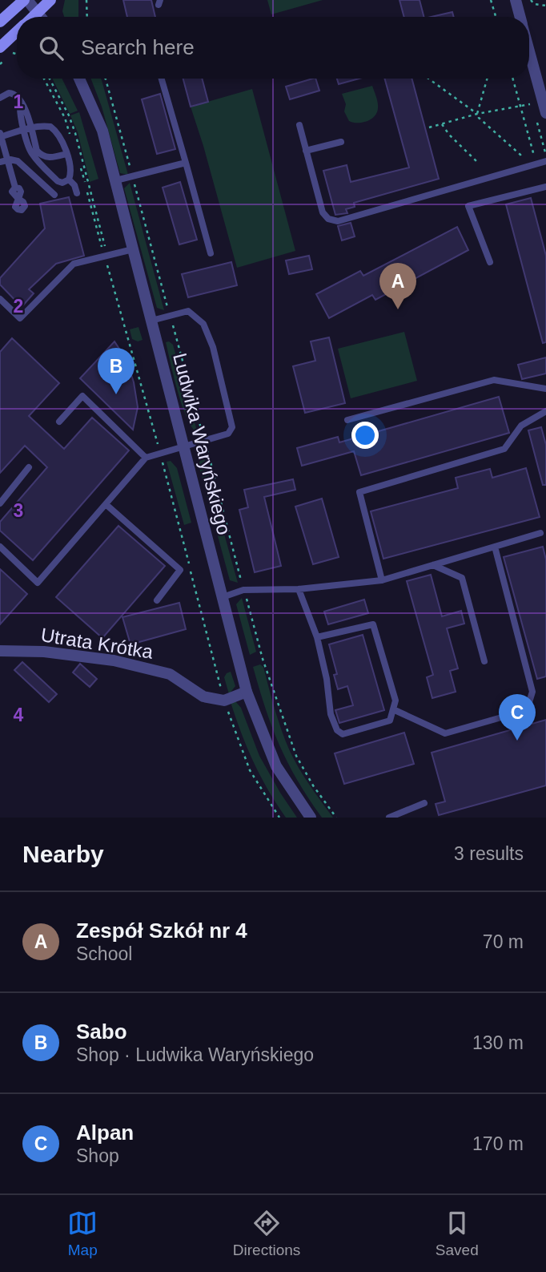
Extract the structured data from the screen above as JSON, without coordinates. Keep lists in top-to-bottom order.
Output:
{
  "streets": {
    "street": ["Ludwika Waryńskiego", "Utrata Krótka"]
  },
  "crossings": [
    ["Ludwika Waryńskiego", "Utrata Krótka"]
  ],
  "page": {
    "search": "Search here",
    "pins": ["A", "B", "C"],
    "heading": ["Nearby", "3 results"],
    "list": [
      {
        "mark": "A",
        "name": "Zespół Szkół nr 4",
        "note": "School",
        "value": "70 m"
      },
      {
        "mark": "B",
        "name": "Sabo",
        "note": "Shop · Ludwika Waryńskiego",
        "value": "130 m"
      },
      {
        "mark": "C",
        "name": "Alpan",
        "note": "Shop",
        "value": "170 m"
      }
    ],
    "nav": ["Map", "Directions", "Saved"]
  },
  "grid": {
    "rows": [
      "1",
      "2",
      "3",
      "4"
    ]
  }
}
